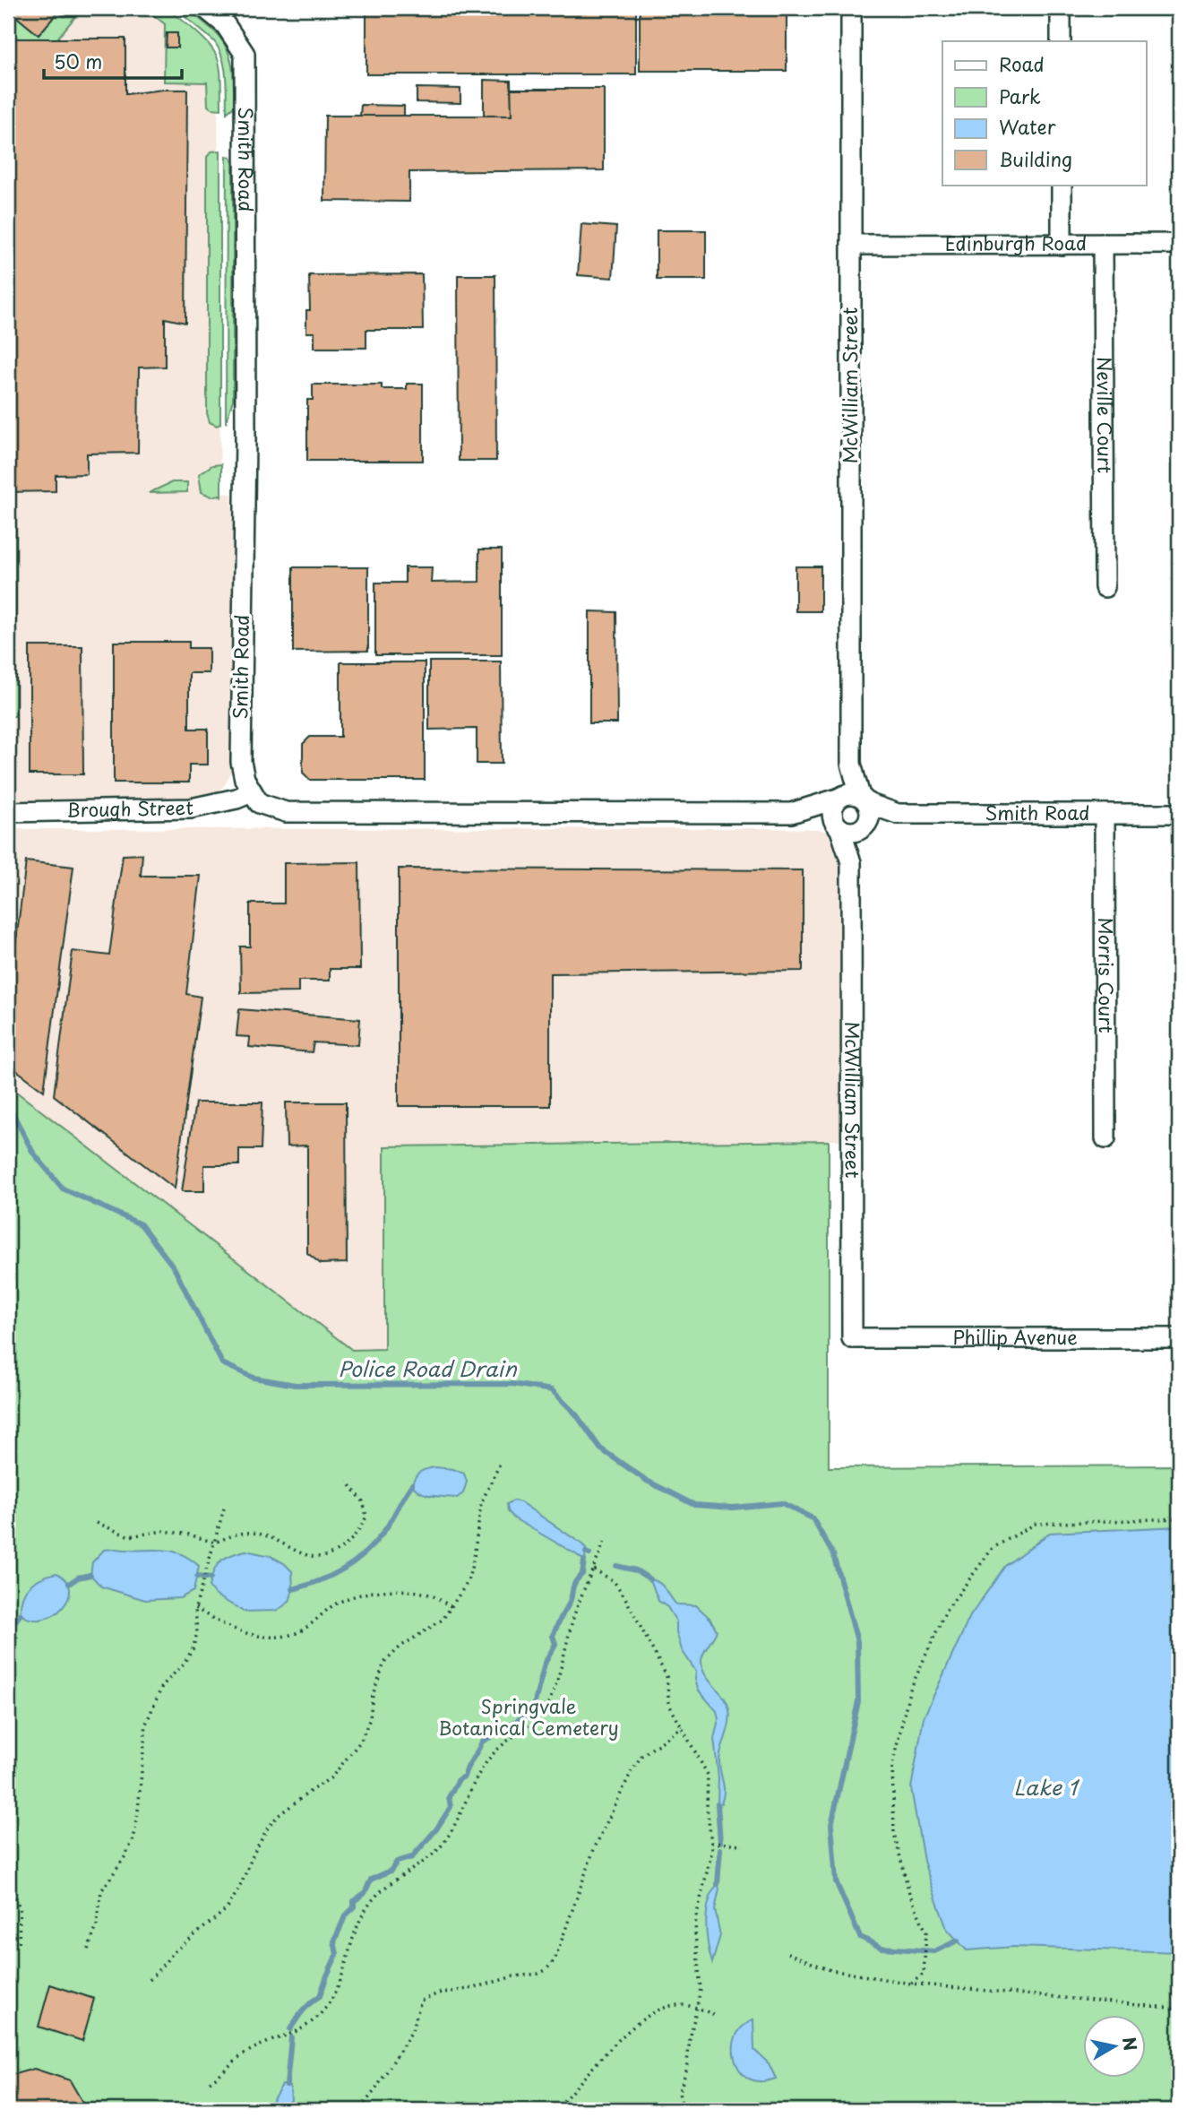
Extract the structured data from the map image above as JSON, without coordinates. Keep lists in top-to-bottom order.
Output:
{
  "streets": {
    "street": [
      "Smith Road",
      "Edinburgh Road",
      "McWilliam Street",
      "Neville Court",
      "Brough Street",
      "Morris Court",
      "Phillip Avenue"
    ]
  },
  "crossings": [
    ["Smith Road", "McWilliam Street"],
    ["Smith Road", "Brough Street"],
    ["Smith Road", "Morris Court"],
    ["Edinburgh Road", "McWilliam Street"],
    ["Edinburgh Road", "Neville Court"],
    ["McWilliam Street", "Phillip Avenue"]
  ],
  "water": ["Police Road Drain", "Lake 1"],
  "parks": ["Springvale Botanical Cemetery"],
  "legend": [
    "Road",
    "Park",
    "Water",
    "Building"
  ],
  "scale_bar": "50 m",
  "north": "right"
}
